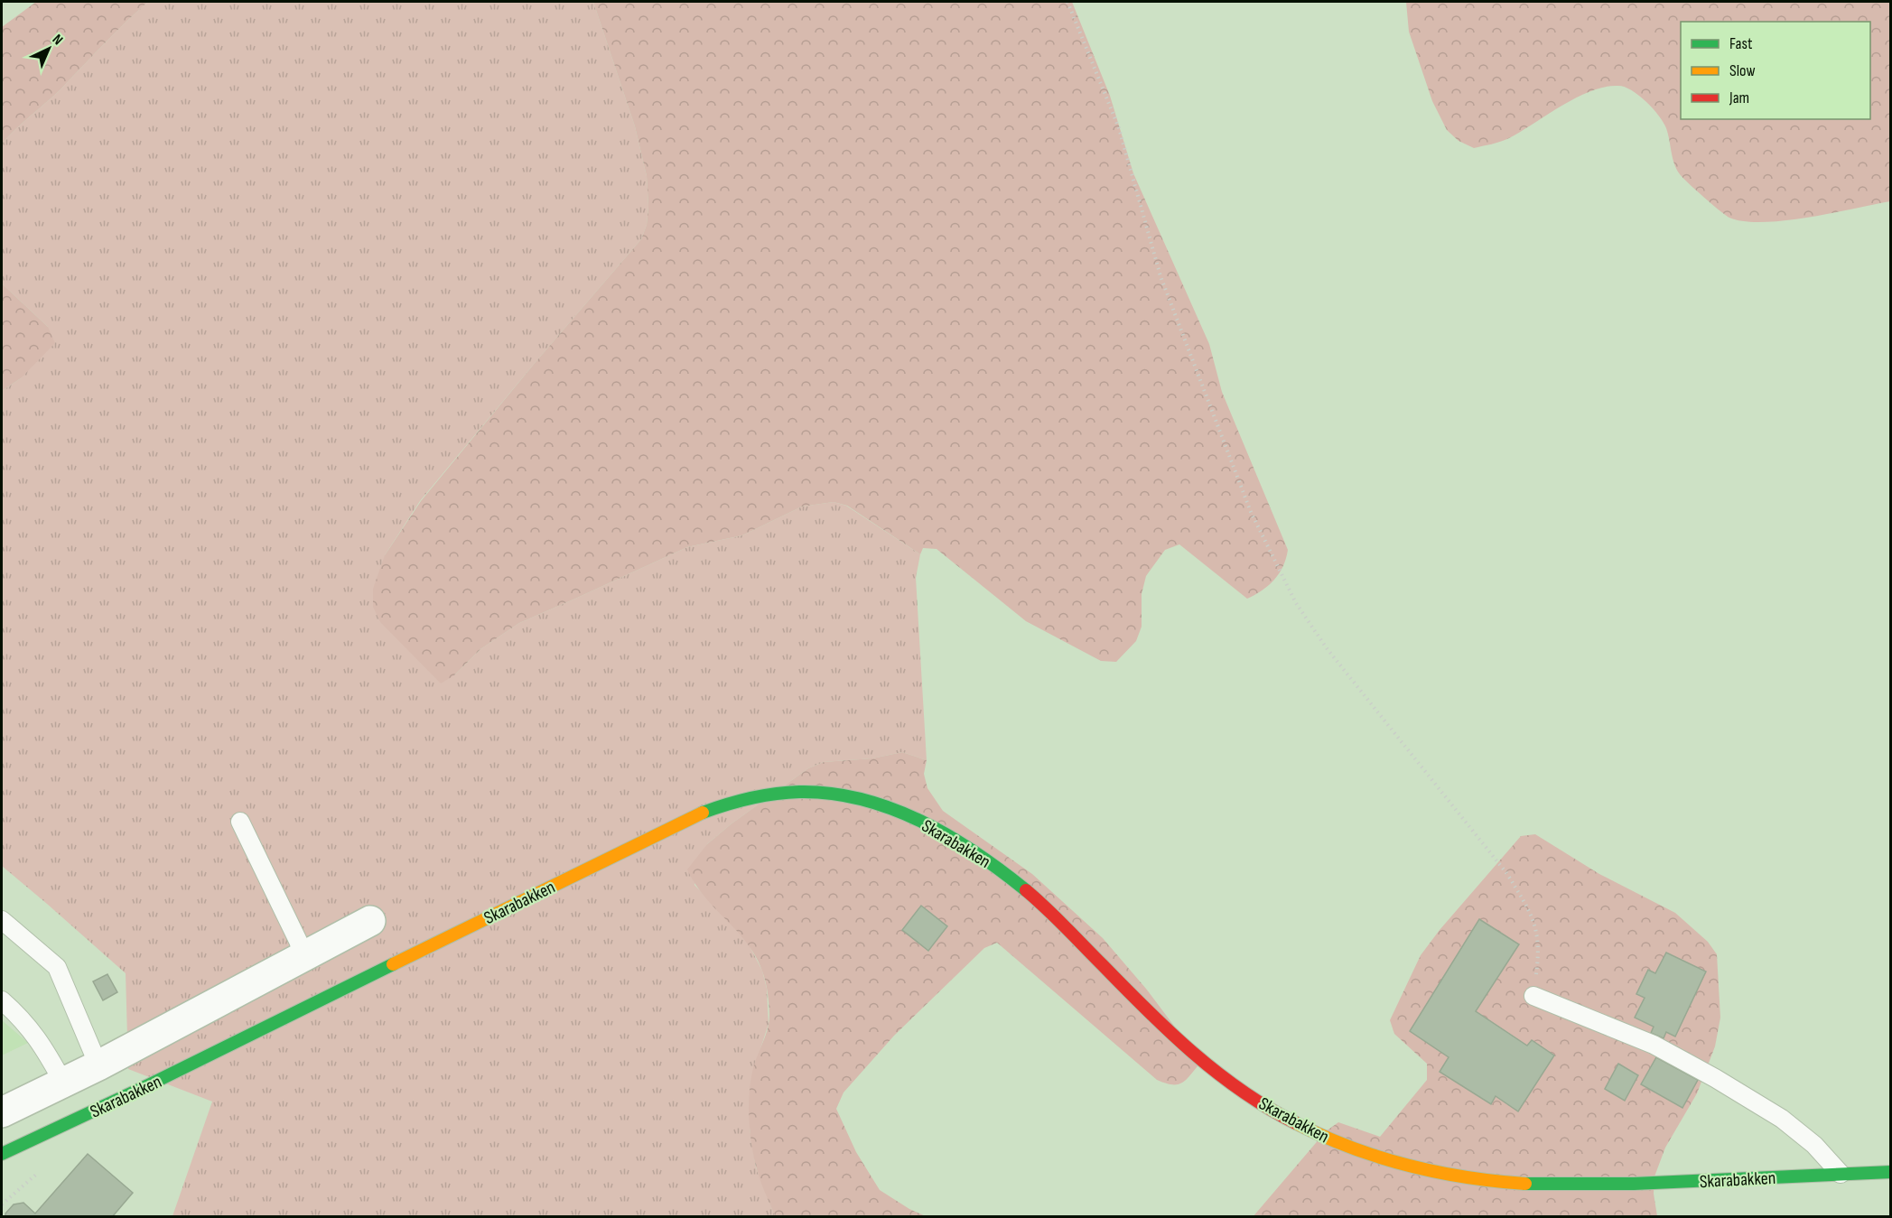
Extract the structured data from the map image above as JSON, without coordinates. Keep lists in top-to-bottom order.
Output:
{
  "streets": {
    "street": ["Skarabakken"]
  },
  "legend": ["Fast", "Slow", "Jam"],
  "north": "top right"
}
